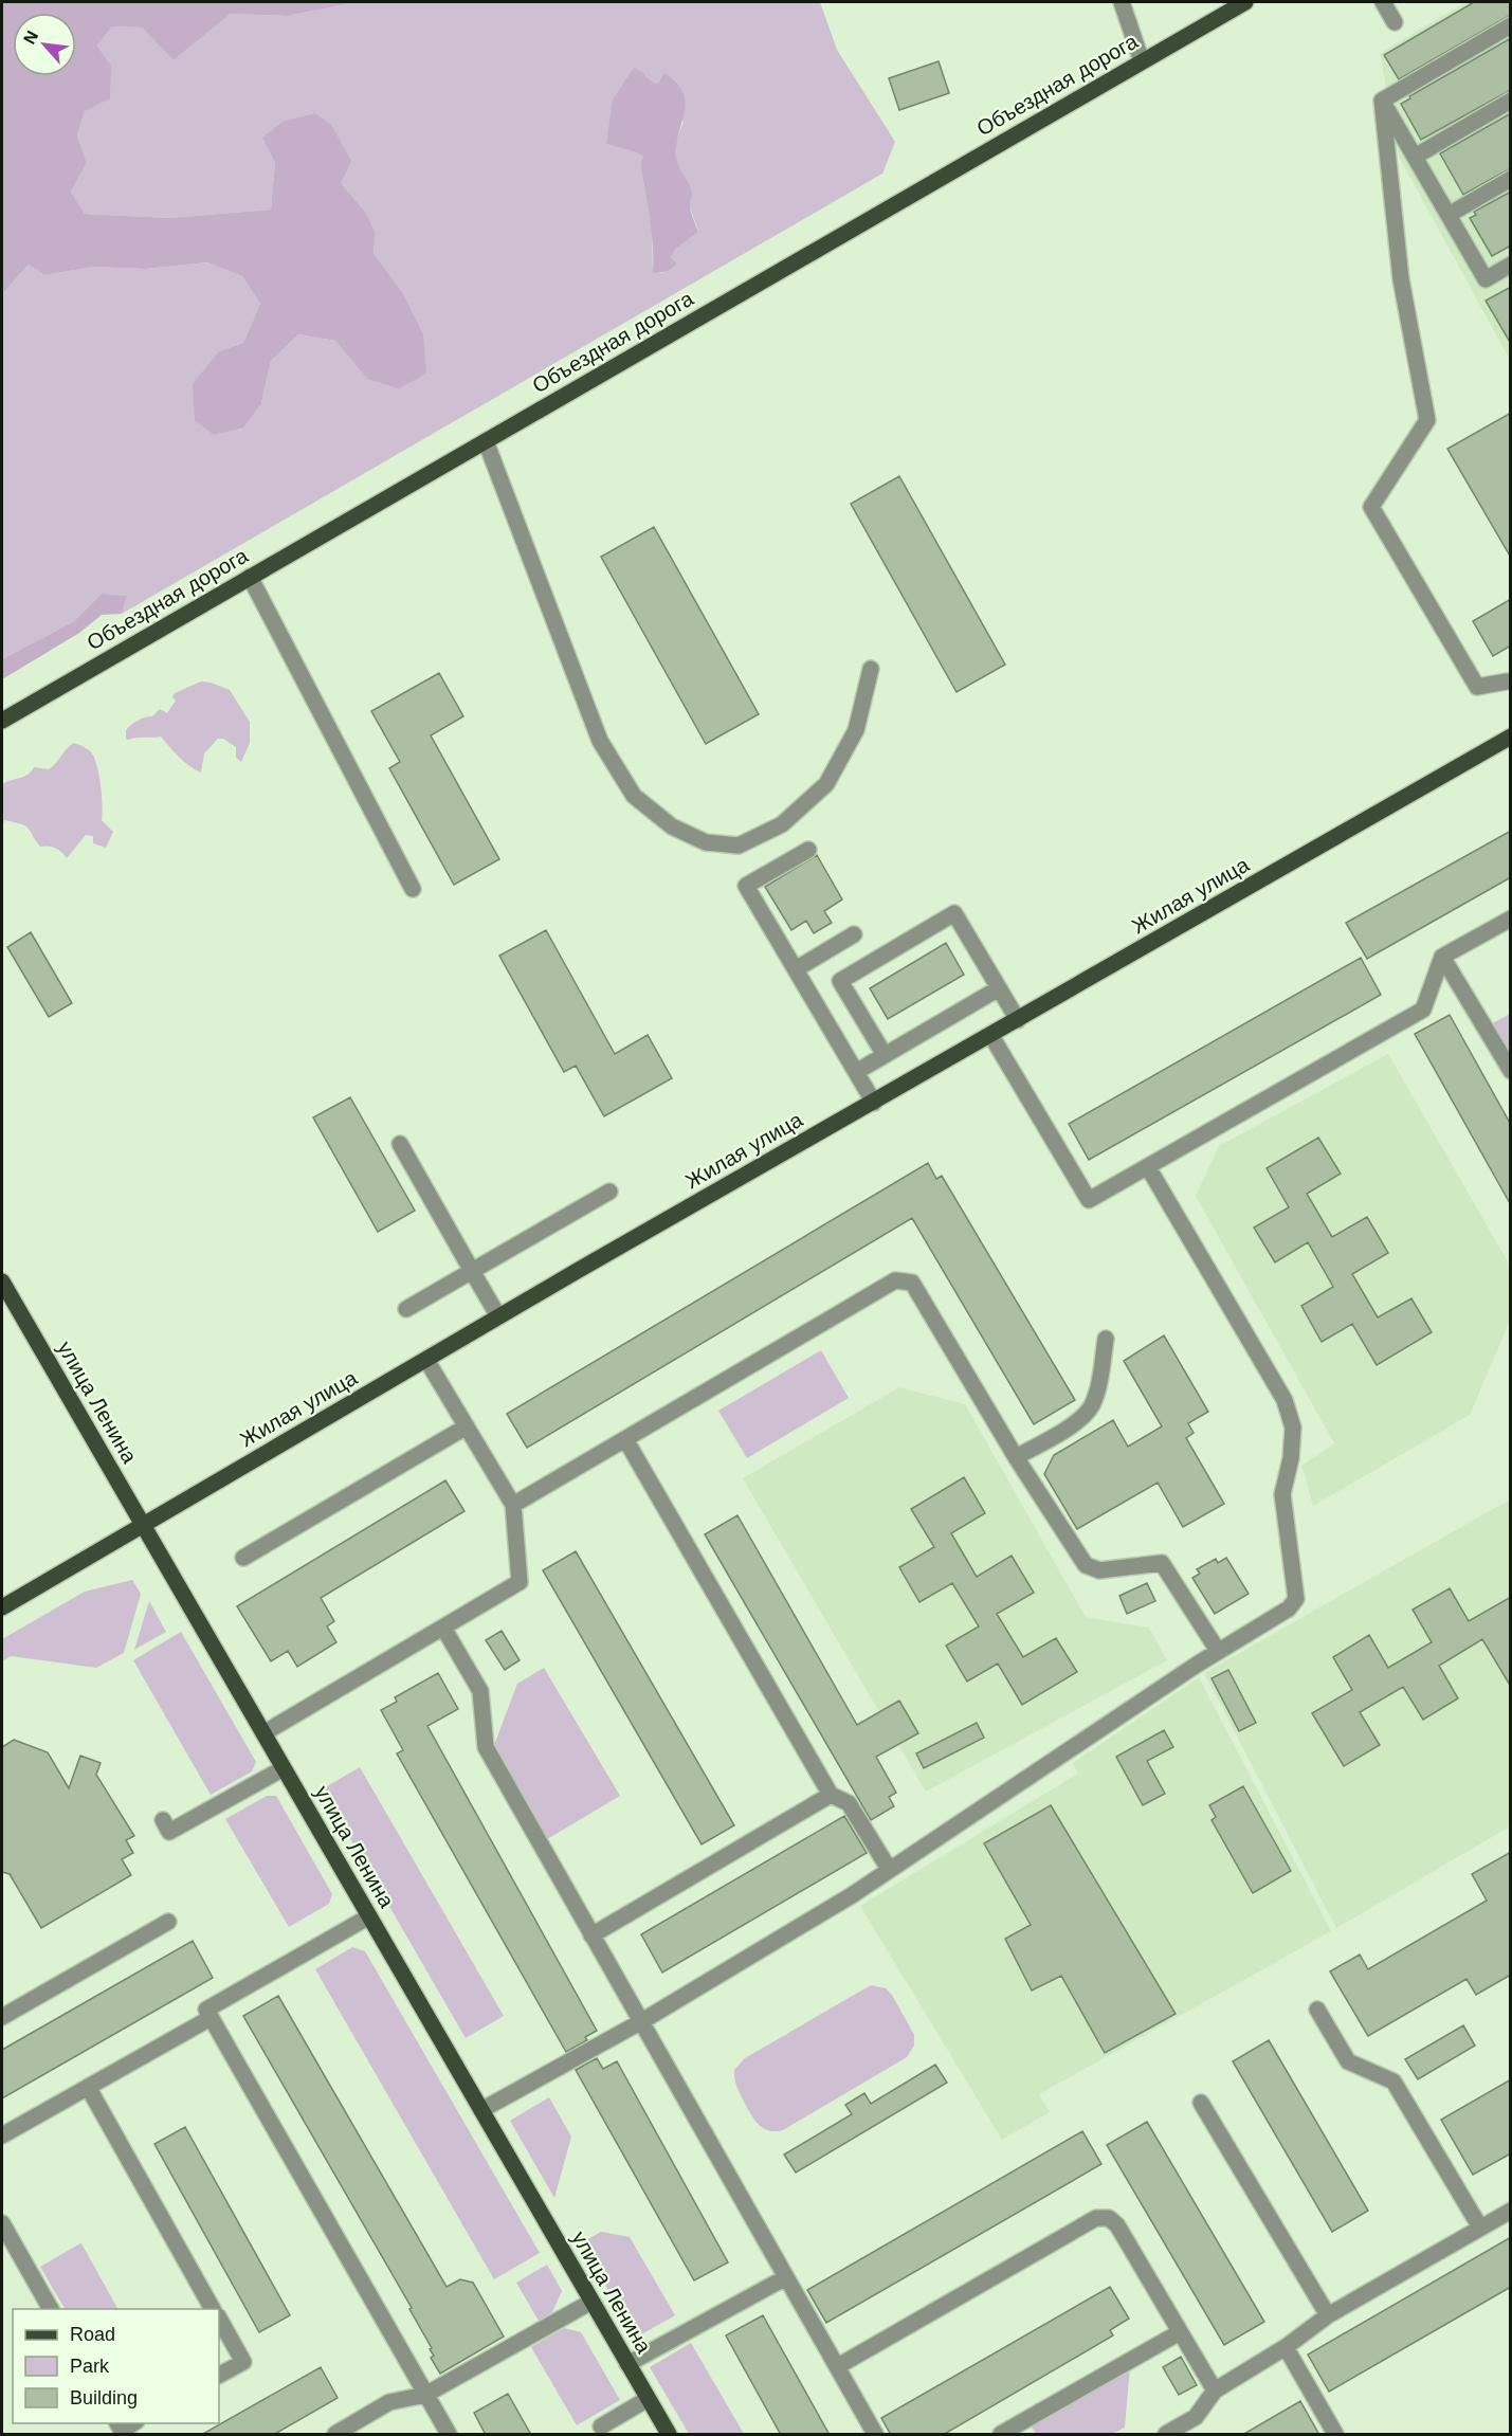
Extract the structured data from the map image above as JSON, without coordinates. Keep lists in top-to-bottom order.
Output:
{
  "streets": {
    "main road": ["Объездная дорога", "Жилая улица", "улица Ленина"]
  },
  "crossings": [
    ["Жилая улица", "улица Ленина"]
  ],
  "legend": ["Road", "Park", "Building"],
  "north": "top left"
}
